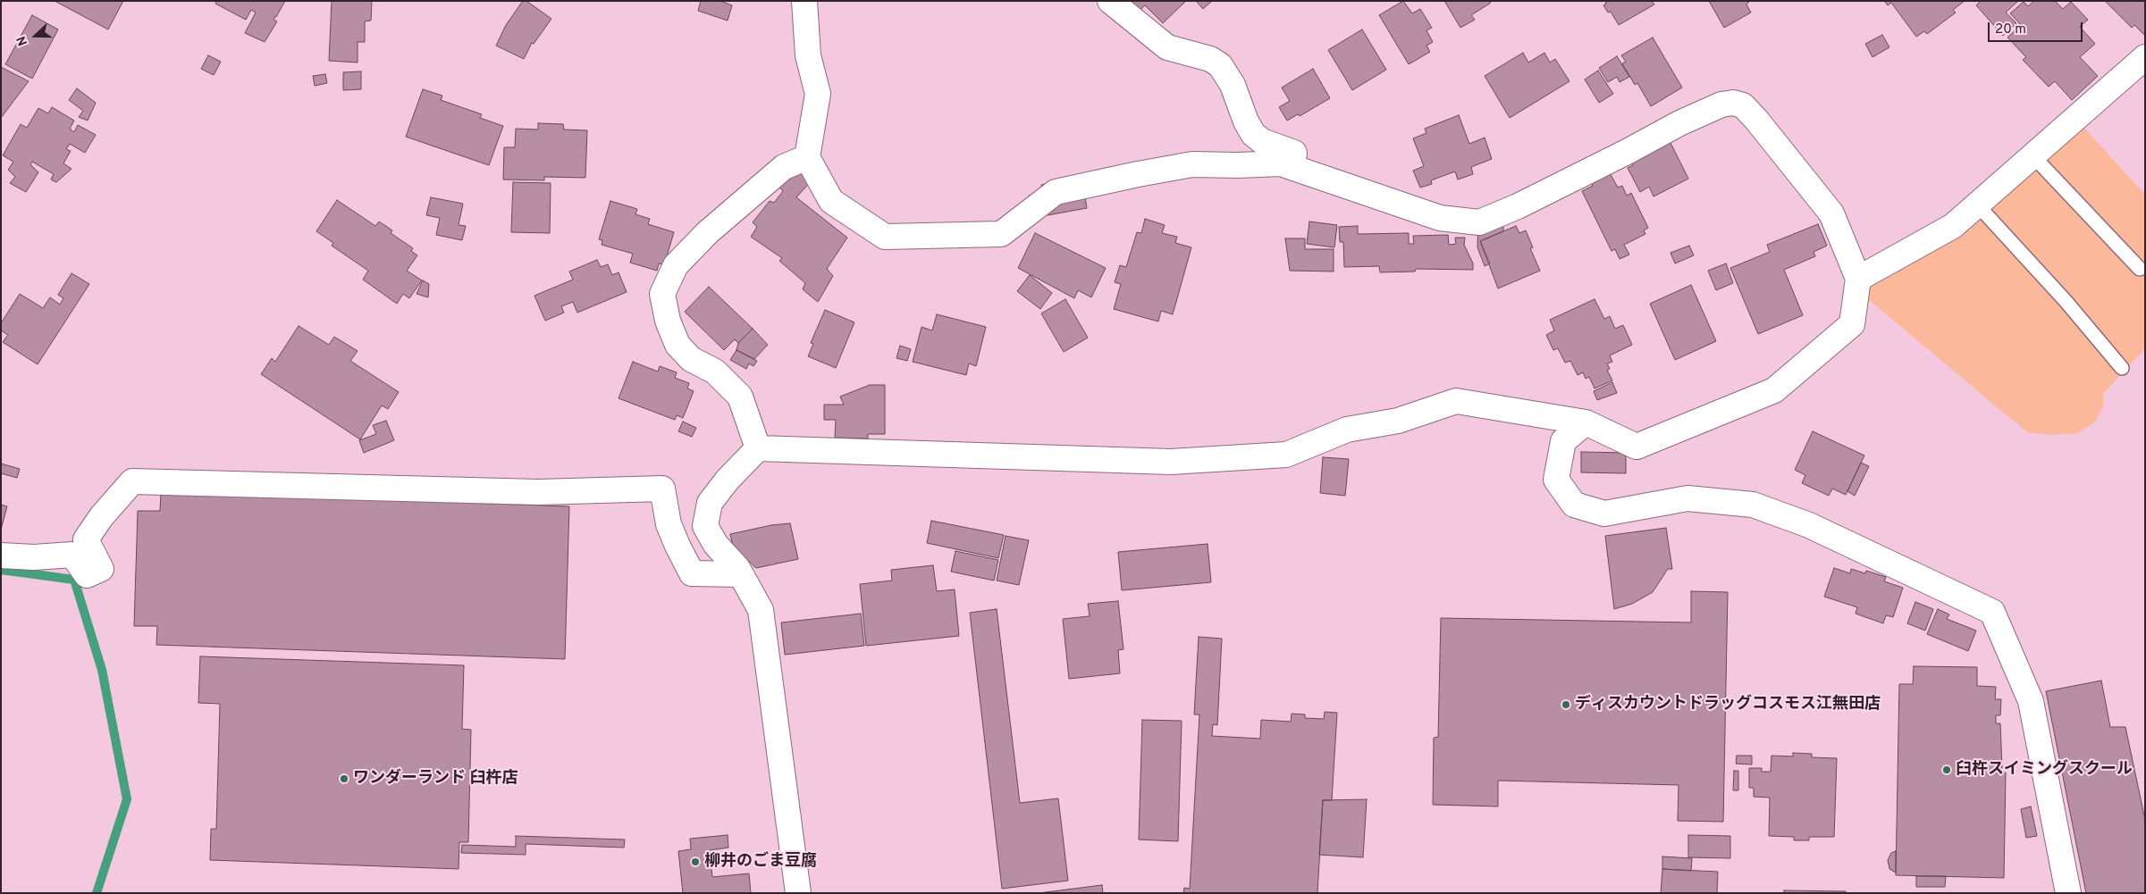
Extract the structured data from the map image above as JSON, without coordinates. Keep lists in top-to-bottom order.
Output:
{
  "places": [
    "ディスカウントドラッグコスモス江無田店",
    "臼杵スイミングスクール",
    "ワンダーランド 臼杵店",
    "柳井のごま豆腐"
  ],
  "scale_bar": "20 m",
  "north": "left"
}
